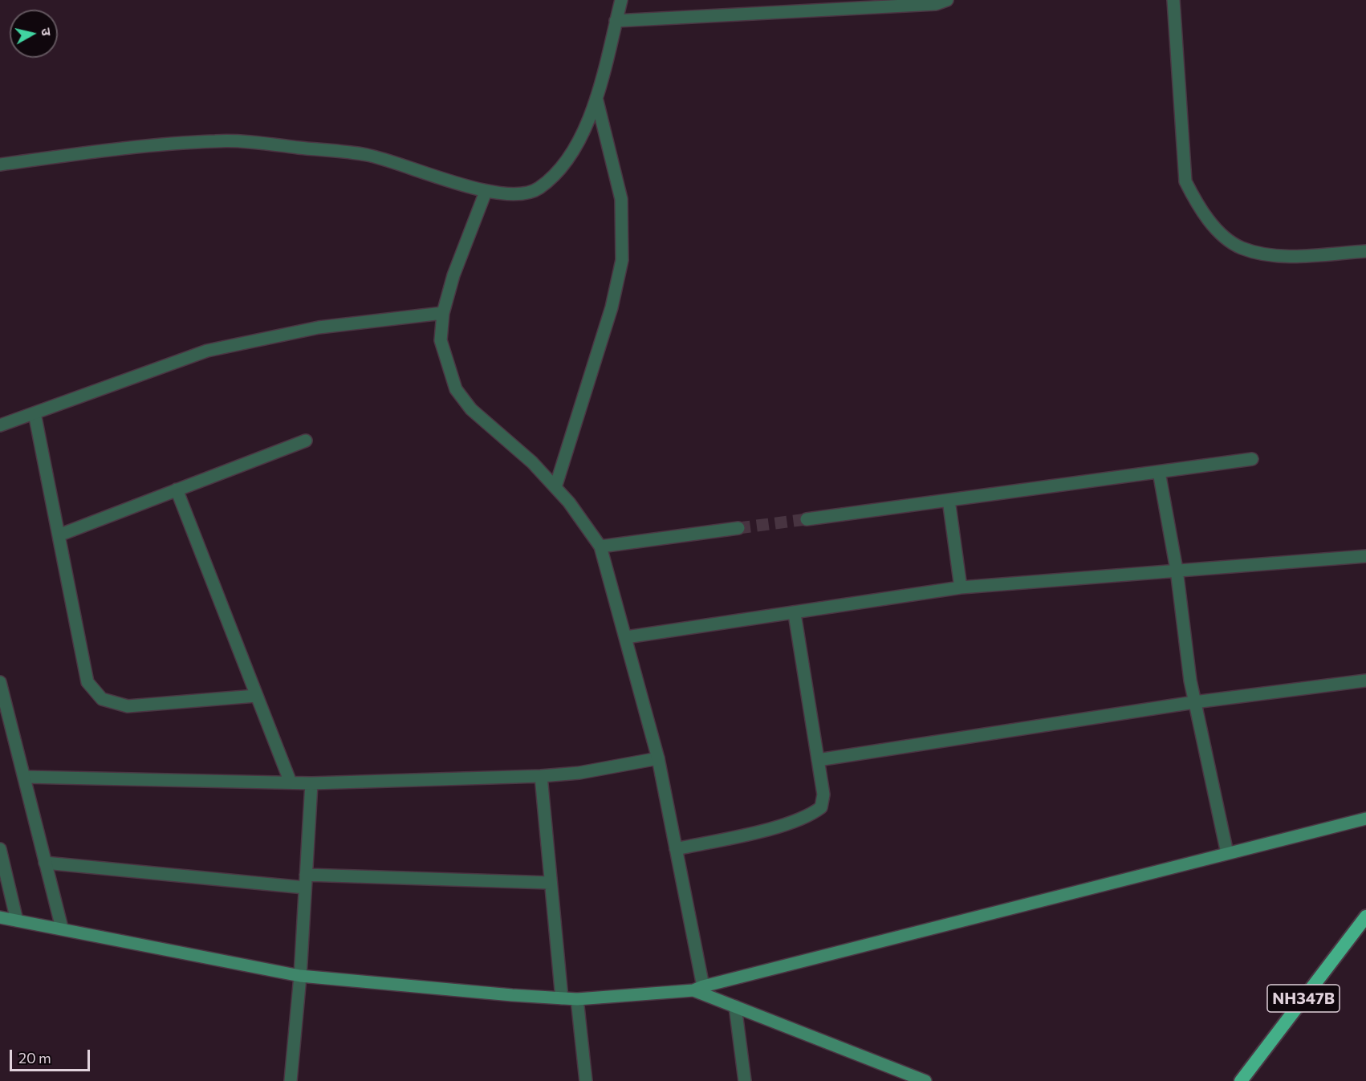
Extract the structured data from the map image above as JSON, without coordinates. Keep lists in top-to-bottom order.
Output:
{
  "streets": {
    "highway": ["NH347B"]
  },
  "scale_bar": "20 m",
  "north": "right"
}
